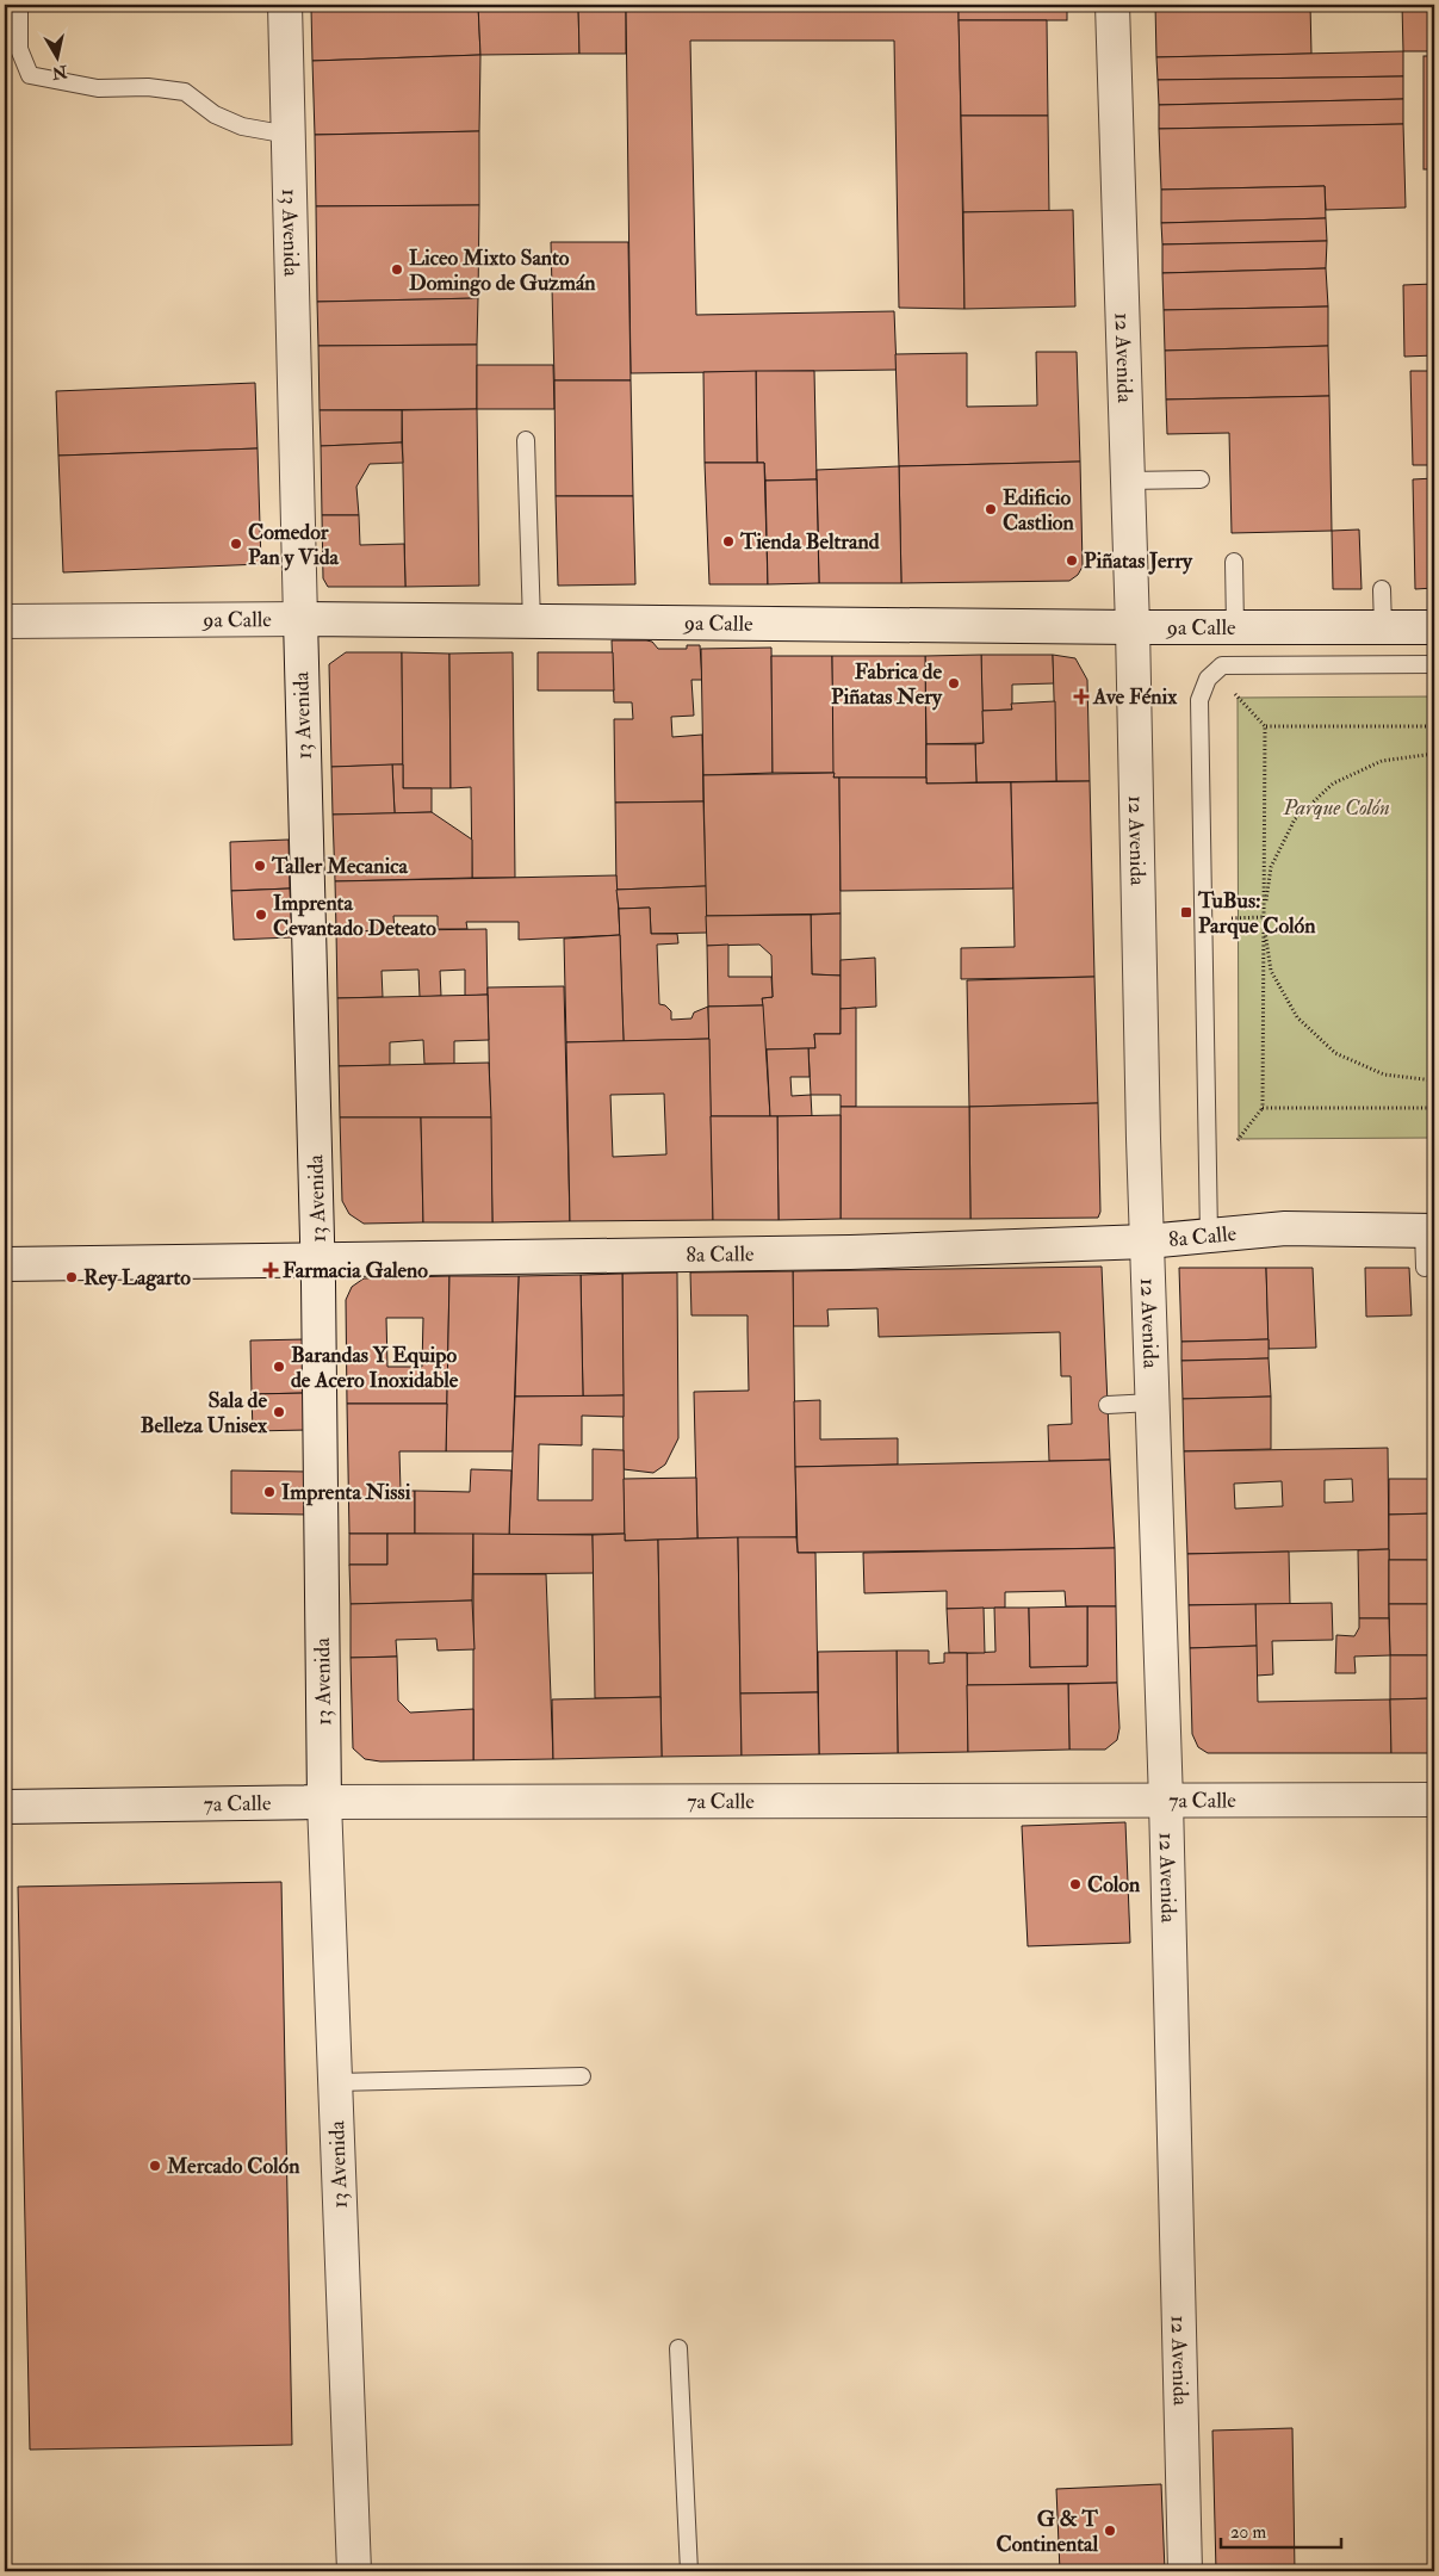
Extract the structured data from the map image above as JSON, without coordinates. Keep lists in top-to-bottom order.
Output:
{
  "streets": {
    "street": [
      "13 Avenida",
      "12 Avenida",
      "9a Calle",
      "8a Calle",
      "7a Calle"
    ]
  },
  "crossings": [
    ["13 Avenida", "9a Calle"],
    ["13 Avenida", "8a Calle"],
    ["13 Avenida", "7a Calle"],
    ["12 Avenida", "9a Calle"],
    ["12 Avenida", "8a Calle"],
    ["12 Avenida", "7a Calle"]
  ],
  "parks": ["Parque Colón"],
  "places": {
    "other": [
      "Liceo Mixto Santo Domingo de Guzmán",
      "Edificio Castlion",
      "Tienda Beltrand",
      "Comedor Pan y Vida",
      "Piñatas Jerry",
      "Fabrica de Piñatas Nery",
      "Taller Mecanica",
      "Imprenta Cevantado Deteato",
      "Rey Lagarto",
      "Barandas Y Equipo de Acero Inoxidable",
      "Sala de Belleza Unisex",
      "Imprenta Nissi",
      "Colon",
      "Mercado Colón",
      "G & T Continental"
    ],
    "health": ["Ave Fénix", "Farmacia Galeno"],
    "transit": ["TuBus: Parque Colón"]
  },
  "scale_bar": "20 m",
  "north": "bottom"
}
